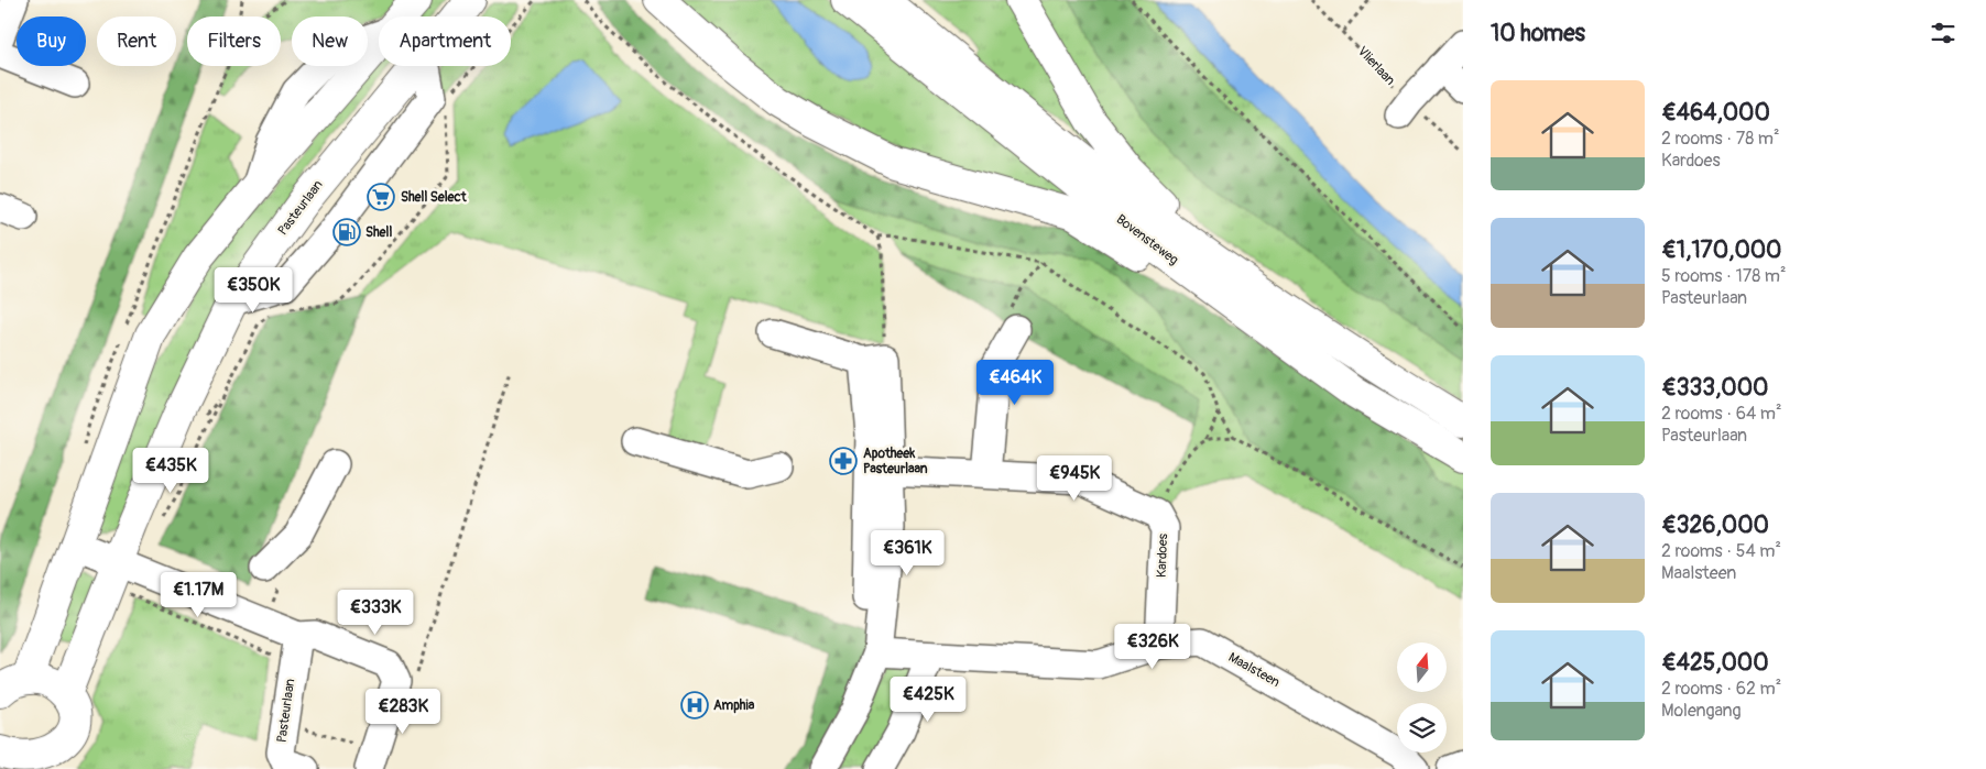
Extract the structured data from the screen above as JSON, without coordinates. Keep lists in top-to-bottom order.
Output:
{
  "streets": {
    "main road": ["Pasteurlaan", "Bovensteweg"],
    "street": ["Kardoes", "Maalsteen"],
    "path": ["Vlierlaan"]
  },
  "crossings": [
    ["Kardoes", "Maalsteen"]
  ],
  "places": {
    "supermarket": ["Shell Select"],
    "fuel station": ["Shell"],
    "pharmacy": ["Apotheek Pasteurlaan"],
    "hospital": ["Amphia"]
  },
  "north": "top",
  "page": {
    "heading": "10 homes",
    "chip": [
      "Buy",
      "Rent",
      "Filters",
      "New",
      "Apartment"
    ],
    "list": [
      {
        "name": "€464,000",
        "note": "2 rooms · 78 m² · Kardoes"
      },
      {
        "name": "€1,170,000",
        "note": "5 rooms · 178 m² · Pasteurlaan"
      },
      {
        "name": "€333,000",
        "note": "2 rooms · 64 m² · Pasteurlaan"
      },
      {
        "name": "€326,000",
        "note": "2 rooms · 54 m² · Maalsteen"
      },
      {
        "name": "€425,000",
        "note": "2 rooms · 62 m² · Molengang"
      }
    ],
    "price": [
      "€350K",
      "€464K",
      "€435K",
      "€945K",
      "€361K",
      "€1.17M",
      "€333K",
      "€326K",
      "€425K",
      "€283K"
    ]
  }
}
